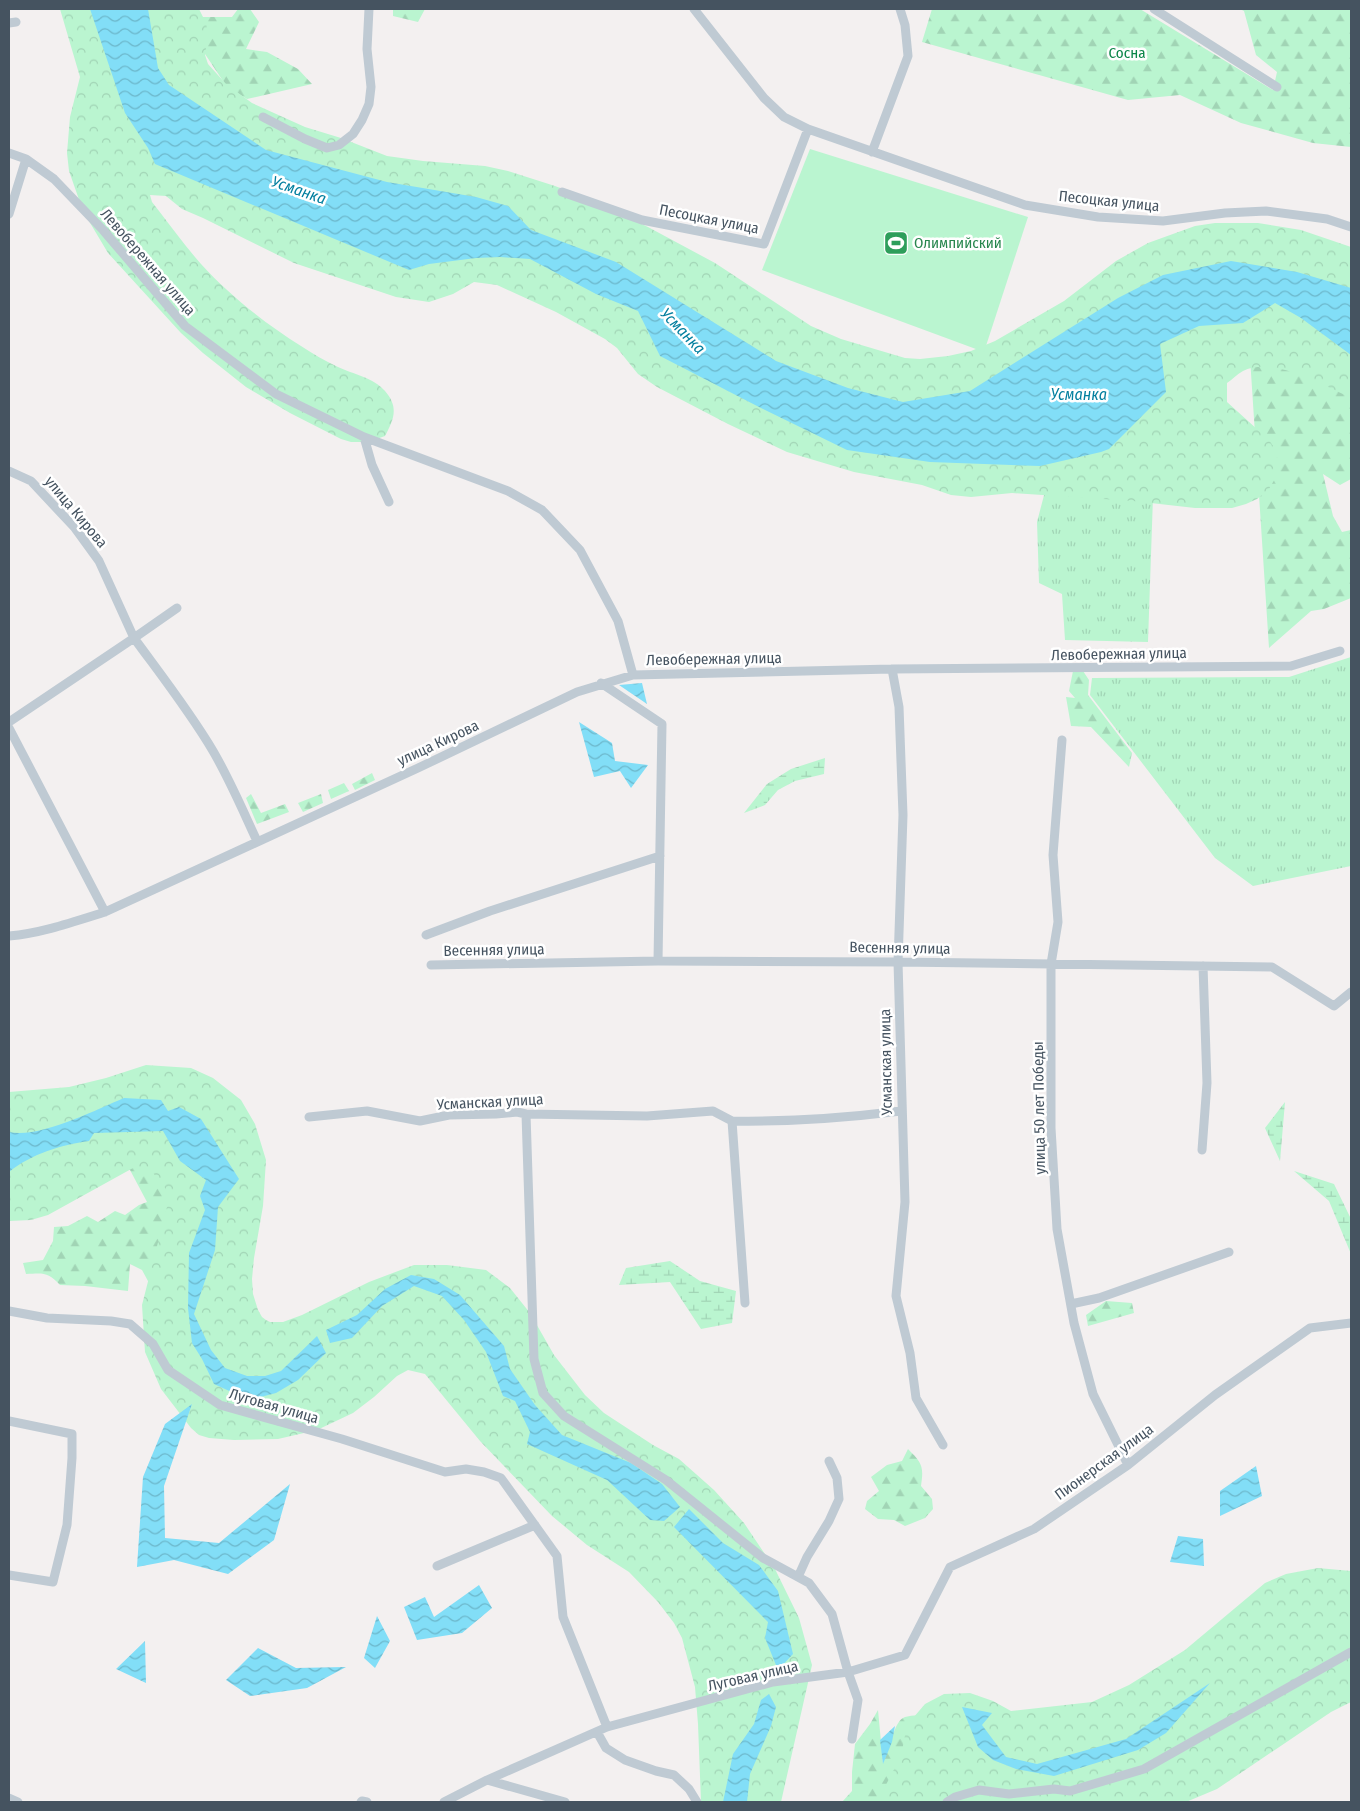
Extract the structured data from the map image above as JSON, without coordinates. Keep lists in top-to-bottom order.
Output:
{
  "streets": {
    "street": [
      "Песоцкая улица",
      "Левобережная улица",
      "улица Кирова",
      "Весенняя улица",
      "Усманская улица",
      "улица 50 лет Победы",
      "Луговая улица",
      "Пионерская улица"
    ]
  },
  "crossings": [
    ["Левобережная улица", "улица Кирова"],
    ["Левобережная улица", "Усманская улица"],
    ["Весенняя улица", "Усманская улица"],
    ["Весенняя улица", "улица 50 лет Победы"],
    ["улица 50 лет Победы", "Пионерская улица"],
    ["Луговая улица", "Пионерская улица"]
  ],
  "water": ["Усманка"],
  "parks": ["Сосна"],
  "places": {
    "sports": ["Олимпийский"]
  }
}
